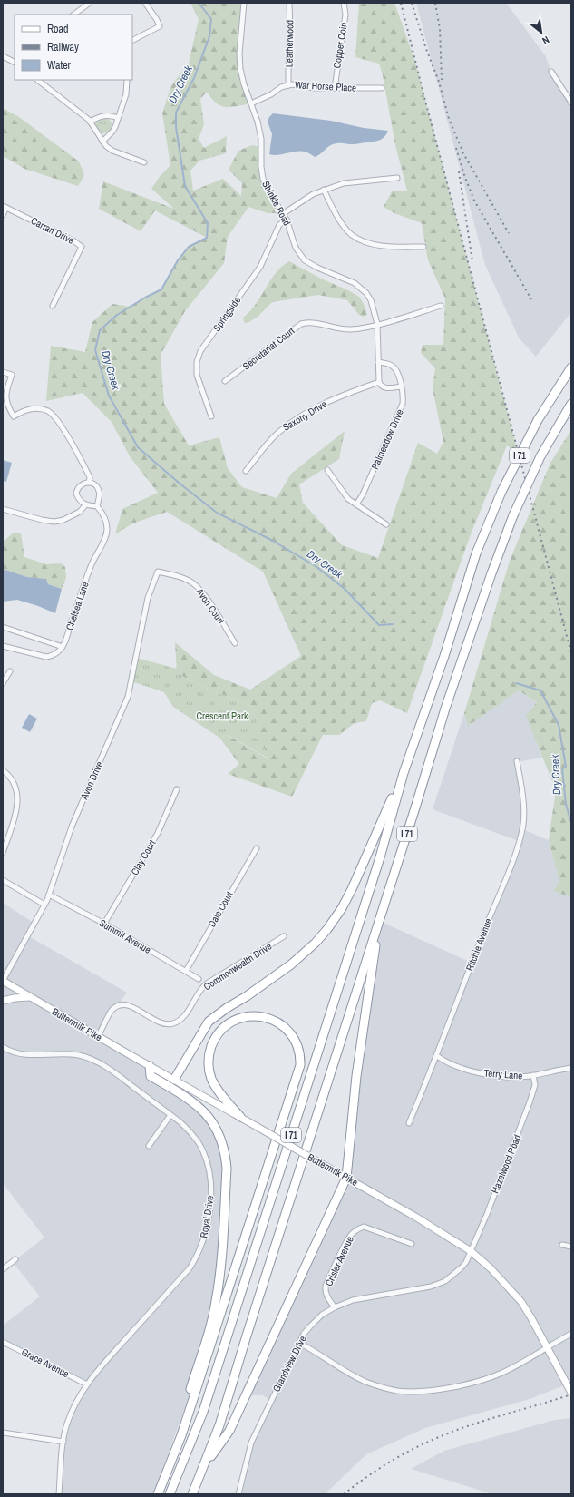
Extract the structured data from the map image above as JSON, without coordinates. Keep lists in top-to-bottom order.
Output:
{
  "streets": {
    "highway": ["I 71"],
    "main road": ["Buttermilk Pike"],
    "street": [
      "Leatherwood",
      "Copper Coin",
      "War Horse Place",
      "Shinkle Road",
      "Carran Drive",
      "Springside",
      "Secretariat Court",
      "Saxony Drive",
      "Palmeadow Drive",
      "Chelsea Lane",
      "Avon Court",
      "Avon Drive",
      "Clay Court",
      "Dale Court",
      "Summit Avenue",
      "Ritchie Avenue",
      "Commonwealth Drive",
      "Terry Lane",
      "Hazelwood Road",
      "Royal Drive",
      "Crisler Avenue",
      "Grace Avenue",
      "Grandview Drive"
    ]
  },
  "crossings": [
    ["Leatherwood", "War Horse Place"],
    ["Copper Coin", "War Horse Place"],
    ["War Horse Place", "Shinkle Road"],
    ["Shinkle Road", "Springside"],
    ["Shinkle Road", "Secretariat Court"],
    ["Shinkle Road", "Saxony Drive"],
    ["Shinkle Road", "Palmeadow Drive"],
    ["Avon Court", "Avon Drive"],
    ["Avon Drive", "Summit Avenue"],
    ["Avon Drive", "Buttermilk Pike"],
    ["Clay Court", "Summit Avenue"],
    ["Dale Court", "Summit Avenue"],
    ["Ritchie Avenue", "Terry Lane"],
    ["Commonwealth Drive", "Buttermilk Pike"],
    ["Buttermilk Pike", "Hazelwood Road"],
    ["Buttermilk Pike", "Grandview Drive"],
    ["Terry Lane", "Hazelwood Road"],
    ["Hazelwood Road", "Grandview Drive"],
    ["Royal Drive", "Grace Avenue"],
    ["Crisler Avenue", "Grandview Drive"]
  ],
  "water": ["Dry Creek"],
  "parks": ["Crescent Park"],
  "legend": ["Road", "Railway", "Water"],
  "north": "bottom right"
}
